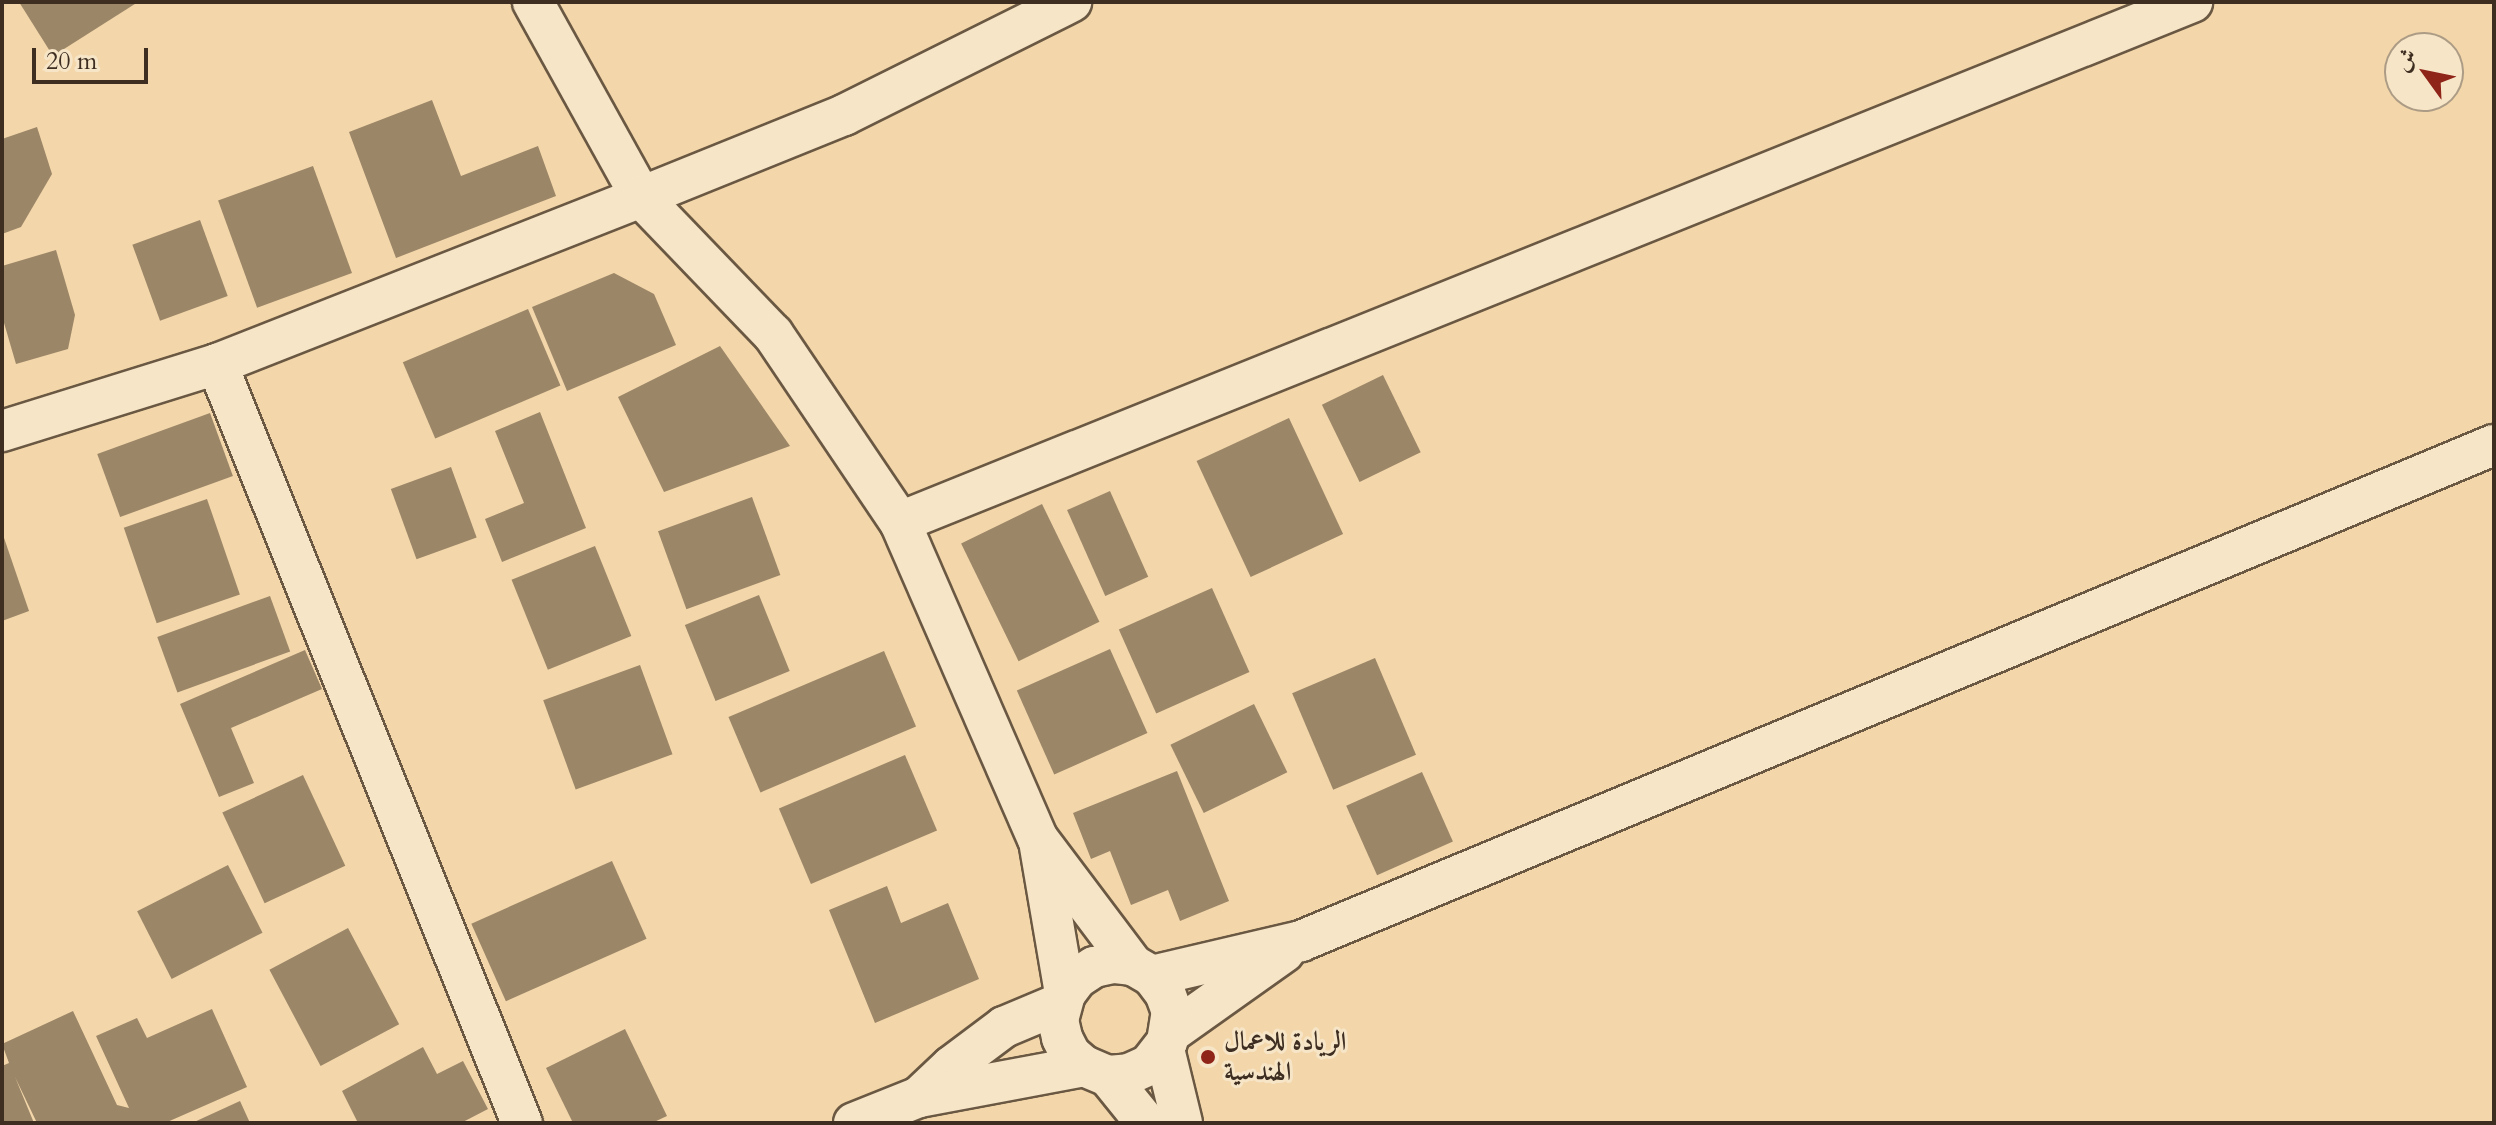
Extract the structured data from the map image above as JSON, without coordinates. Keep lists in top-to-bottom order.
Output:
{
  "places": ["الريادة للاعمال الهندسية"],
  "scale_bar": "20 m",
  "north": "top left"
}
